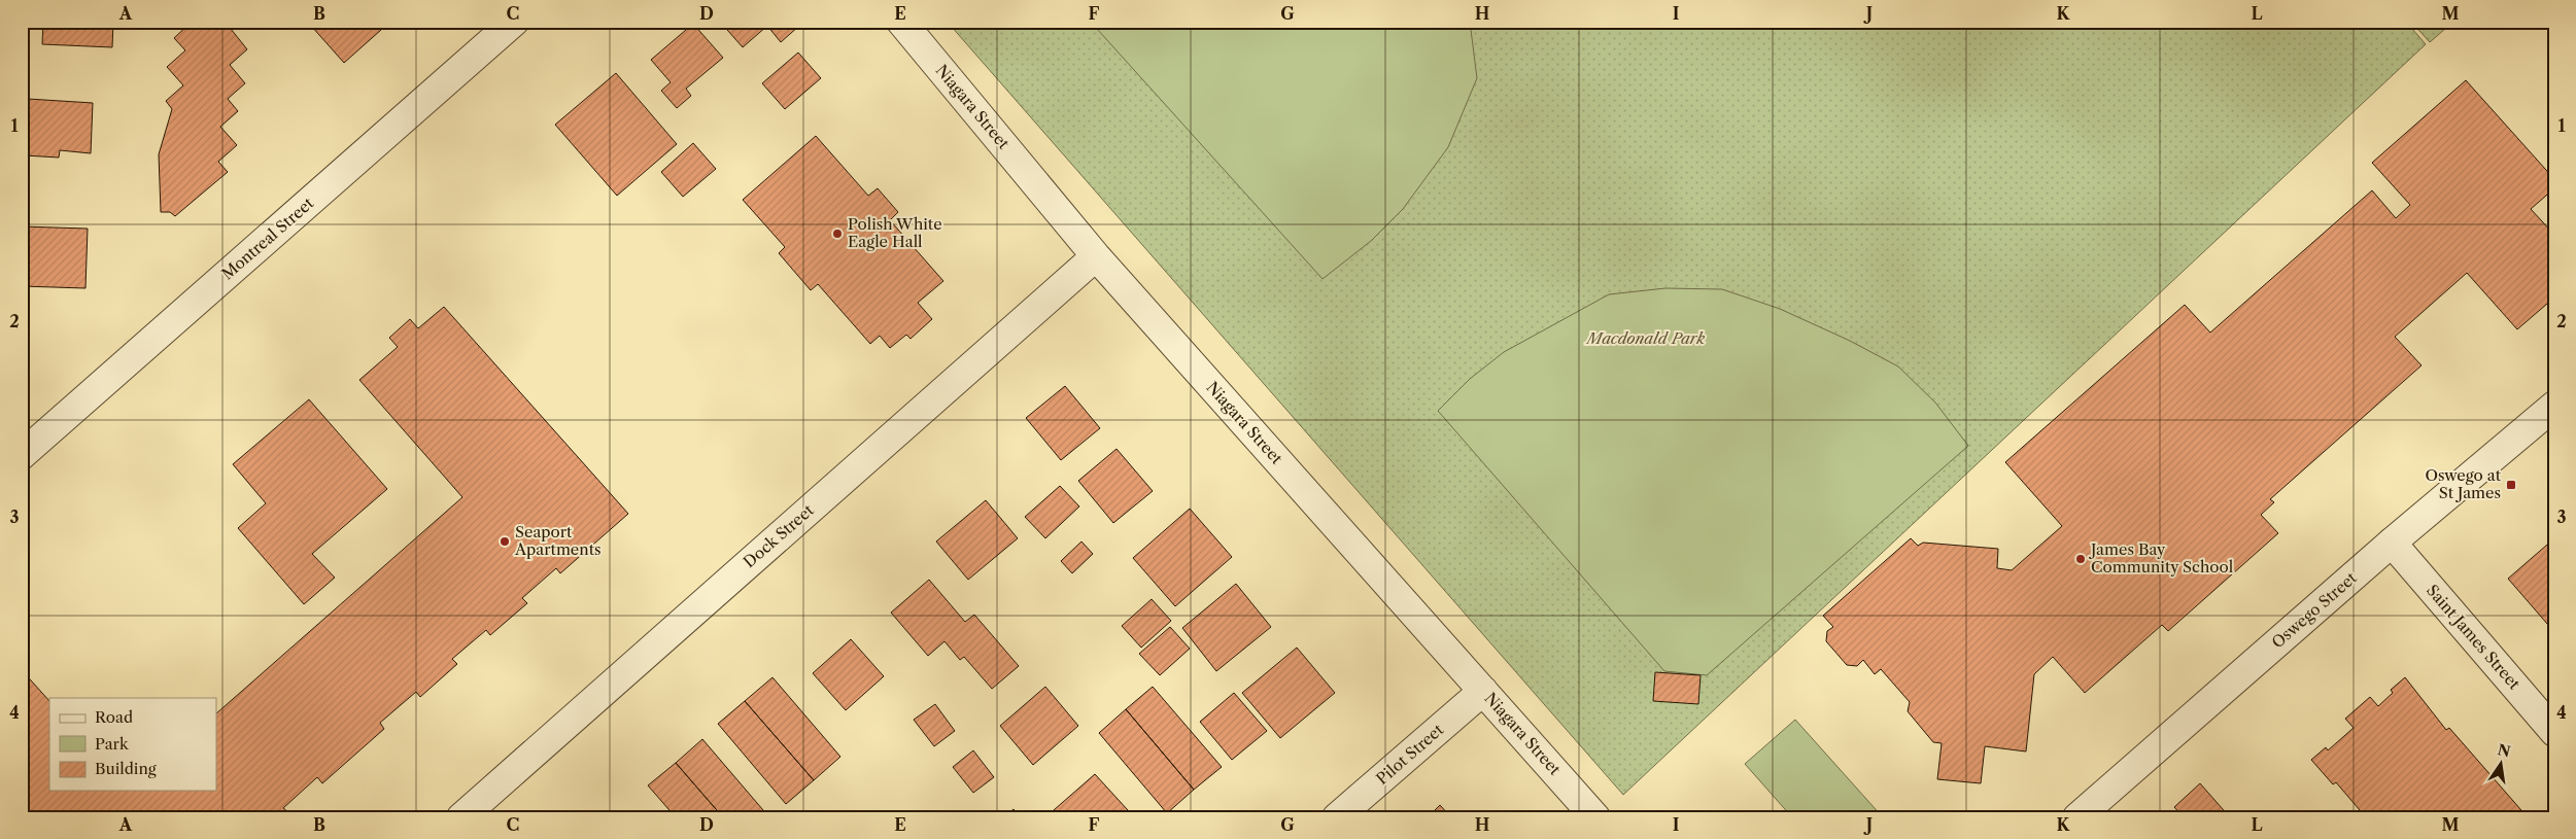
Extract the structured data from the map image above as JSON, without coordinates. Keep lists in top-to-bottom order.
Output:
{
  "streets": {
    "street": [
      "Niagara Street",
      "Montreal Street",
      "Dock Street",
      "Oswego Street",
      "Saint James Street",
      "Pilot Street"
    ]
  },
  "crossings": [
    ["Niagara Street", "Dock Street"],
    ["Niagara Street", "Pilot Street"],
    ["Oswego Street", "Saint James Street"]
  ],
  "parks": ["Macdonald Park"],
  "places": {
    "other": ["Polish White Eagle Hall", "Seaport Apartments", "James Bay Community School"],
    "transit": ["Oswego at St James"]
  },
  "legend": ["Road", "Park", "Building"],
  "north": "top",
  "grid": {
    "columns": [
      "A",
      "B",
      "C",
      "D",
      "E",
      "F",
      "G",
      "H",
      "I",
      "J",
      "K",
      "L",
      "M"
    ],
    "rows": [
      "1",
      "2",
      "3",
      "4"
    ]
  }
}
